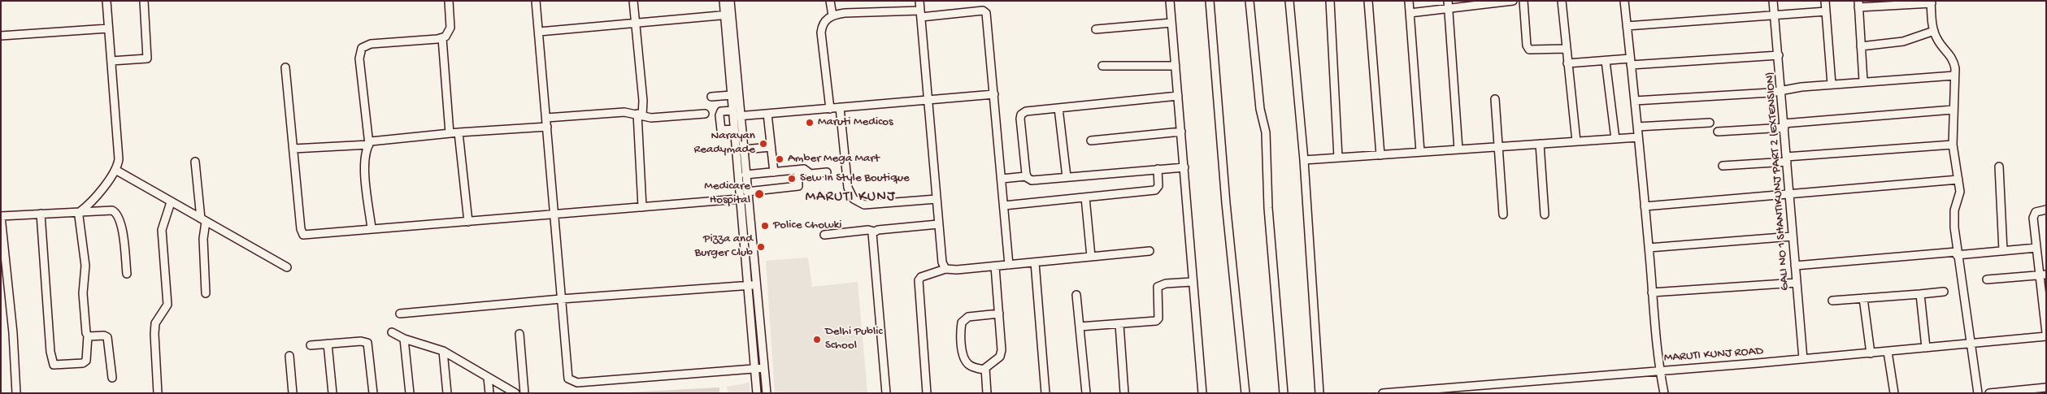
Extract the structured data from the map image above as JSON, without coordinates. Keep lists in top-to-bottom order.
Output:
{
  "streets": {
    "street": ["GALI NO 1 SHANTIKUNJ PART 2 (EXTENSION)", "MARUTI KUNJ ROAD"]
  },
  "crossings": [
    ["GALI NO 1 SHANTIKUNJ PART 2 (EXTENSION)", "MARUTI KUNJ ROAD"]
  ],
  "districts": ["MARUTI KUNJ"],
  "places": [
    "Maruti Medicos",
    "Narayan Readymade",
    "Amber Mega Mart",
    "Sew In Style Boutique",
    "Medicare Hospital",
    "Police Chowki",
    "Pizza and Burger Club",
    "Delhi Public School"
  ]
}
